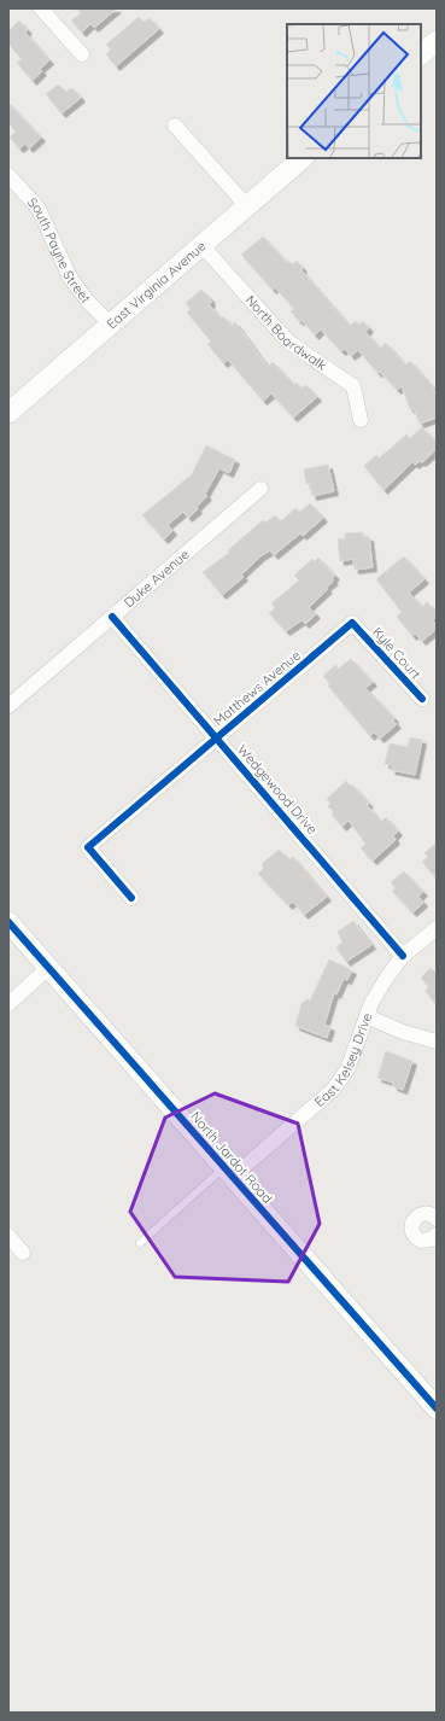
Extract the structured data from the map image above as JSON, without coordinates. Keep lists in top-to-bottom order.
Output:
{
  "streets": {
    "main road": ["East Virginia Avenue", "North Jardot Road"],
    "street": [
      "South Payne Street",
      "North Boardwalk",
      "Duke Avenue",
      "Kyle Court",
      "Matthews Avenue",
      "Wedgewood Drive",
      "East Kelsey Drive"
    ]
  },
  "crossings": [
    ["South Payne Street", "East Virginia Avenue"],
    ["East Virginia Avenue", "North Boardwalk"],
    ["Duke Avenue", "Wedgewood Drive"],
    ["Kyle Court", "Matthews Avenue"],
    ["Matthews Avenue", "Wedgewood Drive"],
    ["Wedgewood Drive", "East Kelsey Drive"],
    ["East Kelsey Drive", "North Jardot Road"]
  ]
}
